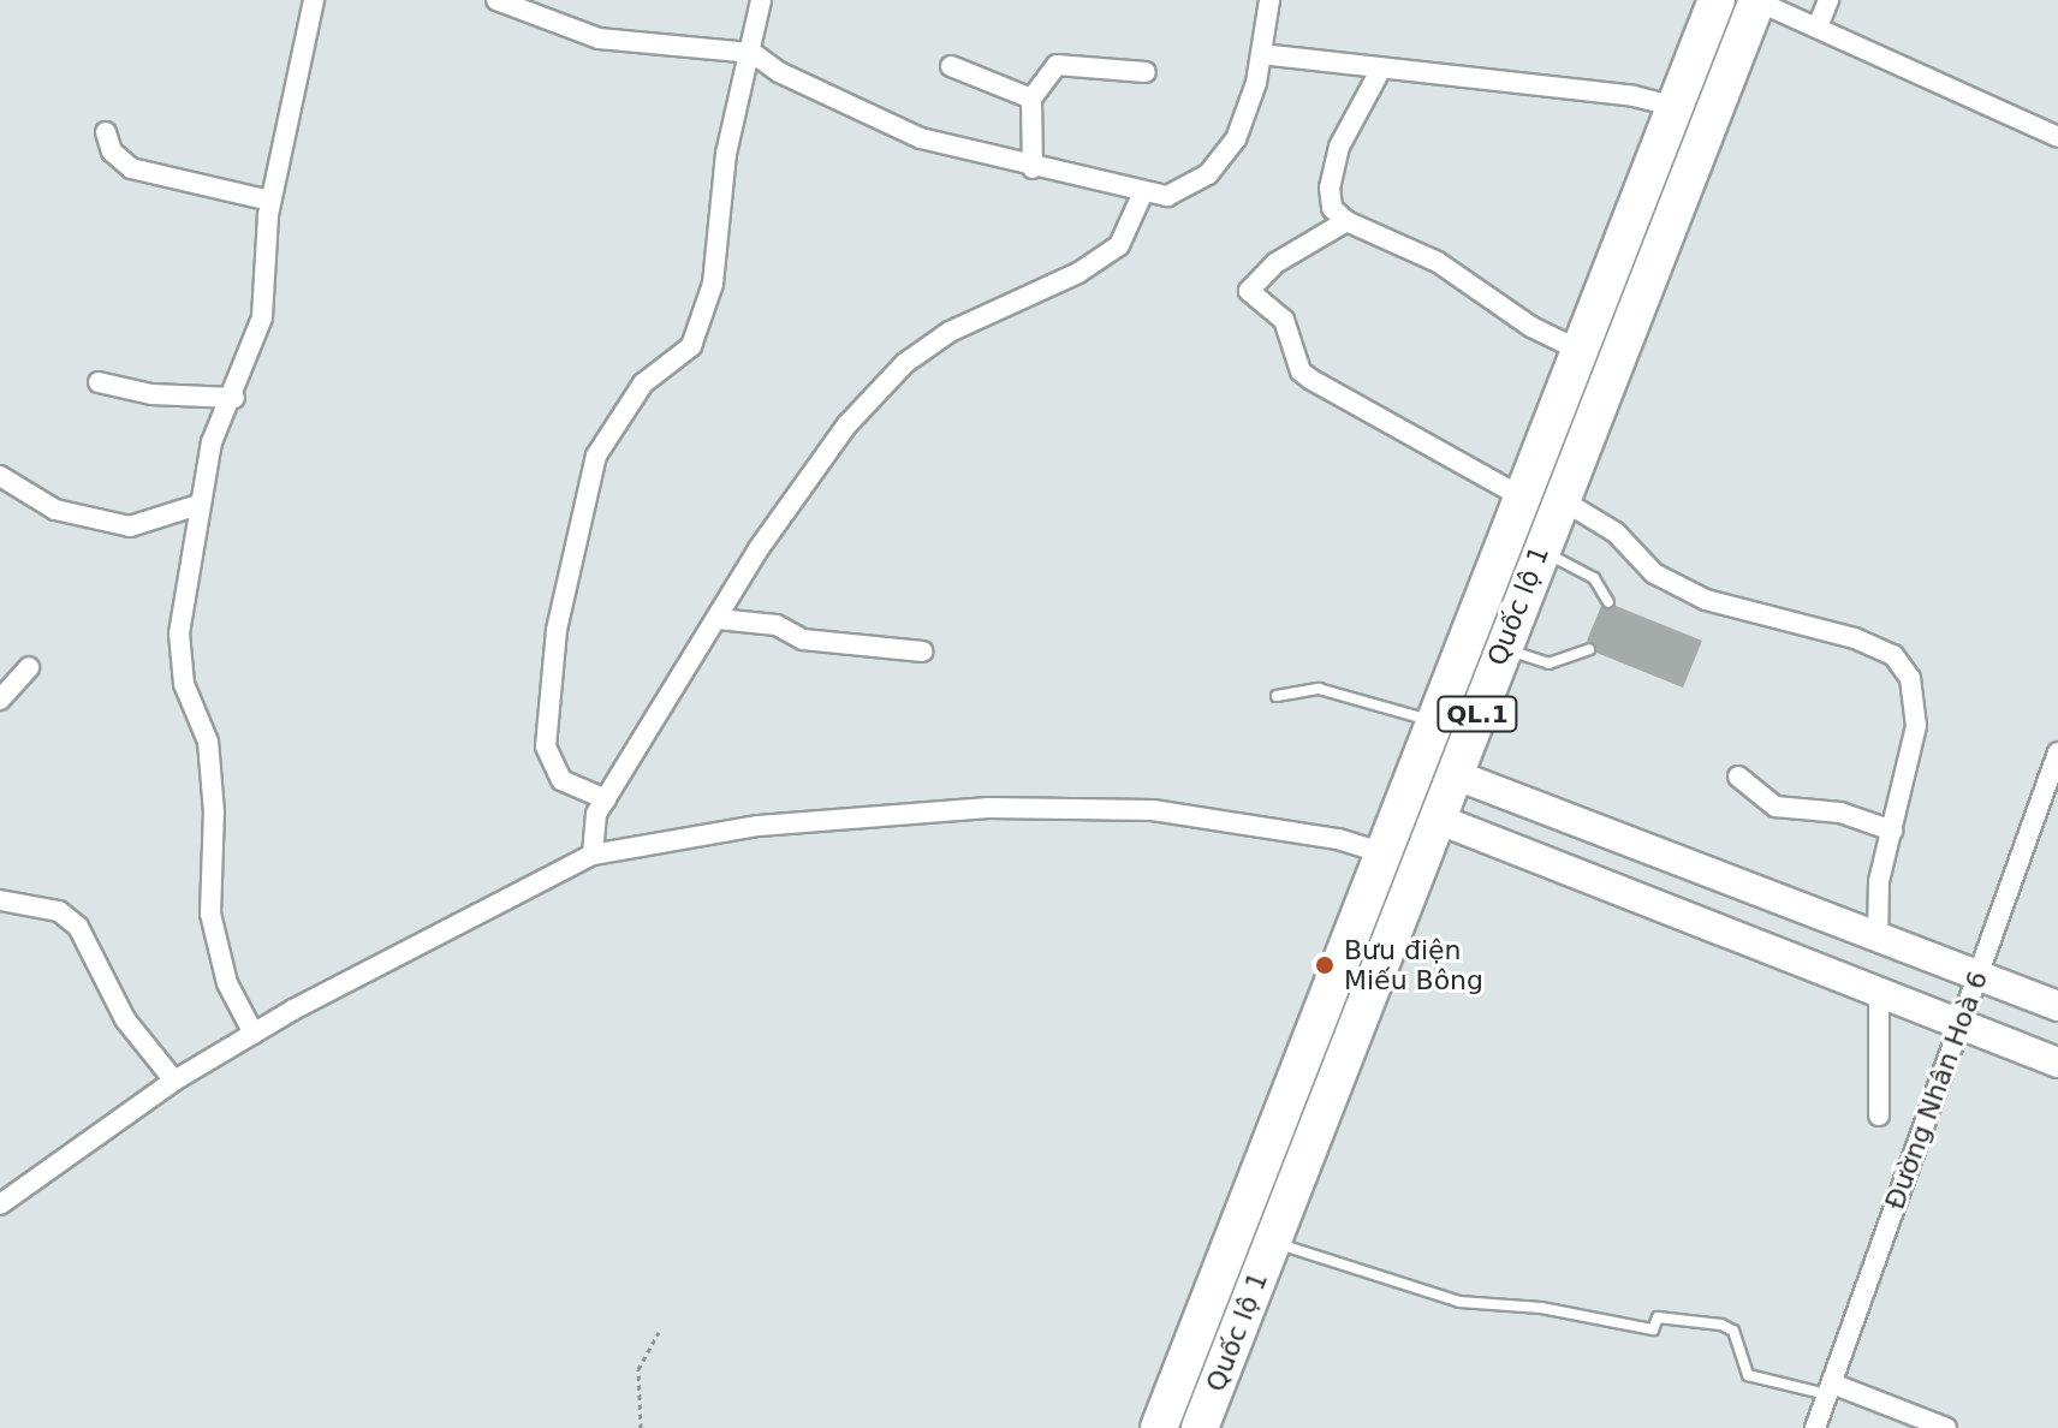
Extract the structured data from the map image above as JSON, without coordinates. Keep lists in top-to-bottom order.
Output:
{
  "streets": {
    "highway": ["Quốc lộ 1", "QL.1"],
    "street": ["Đường Nhân Hoà 6"]
  },
  "places": ["Bưu điện Miếu Bông"]
}
